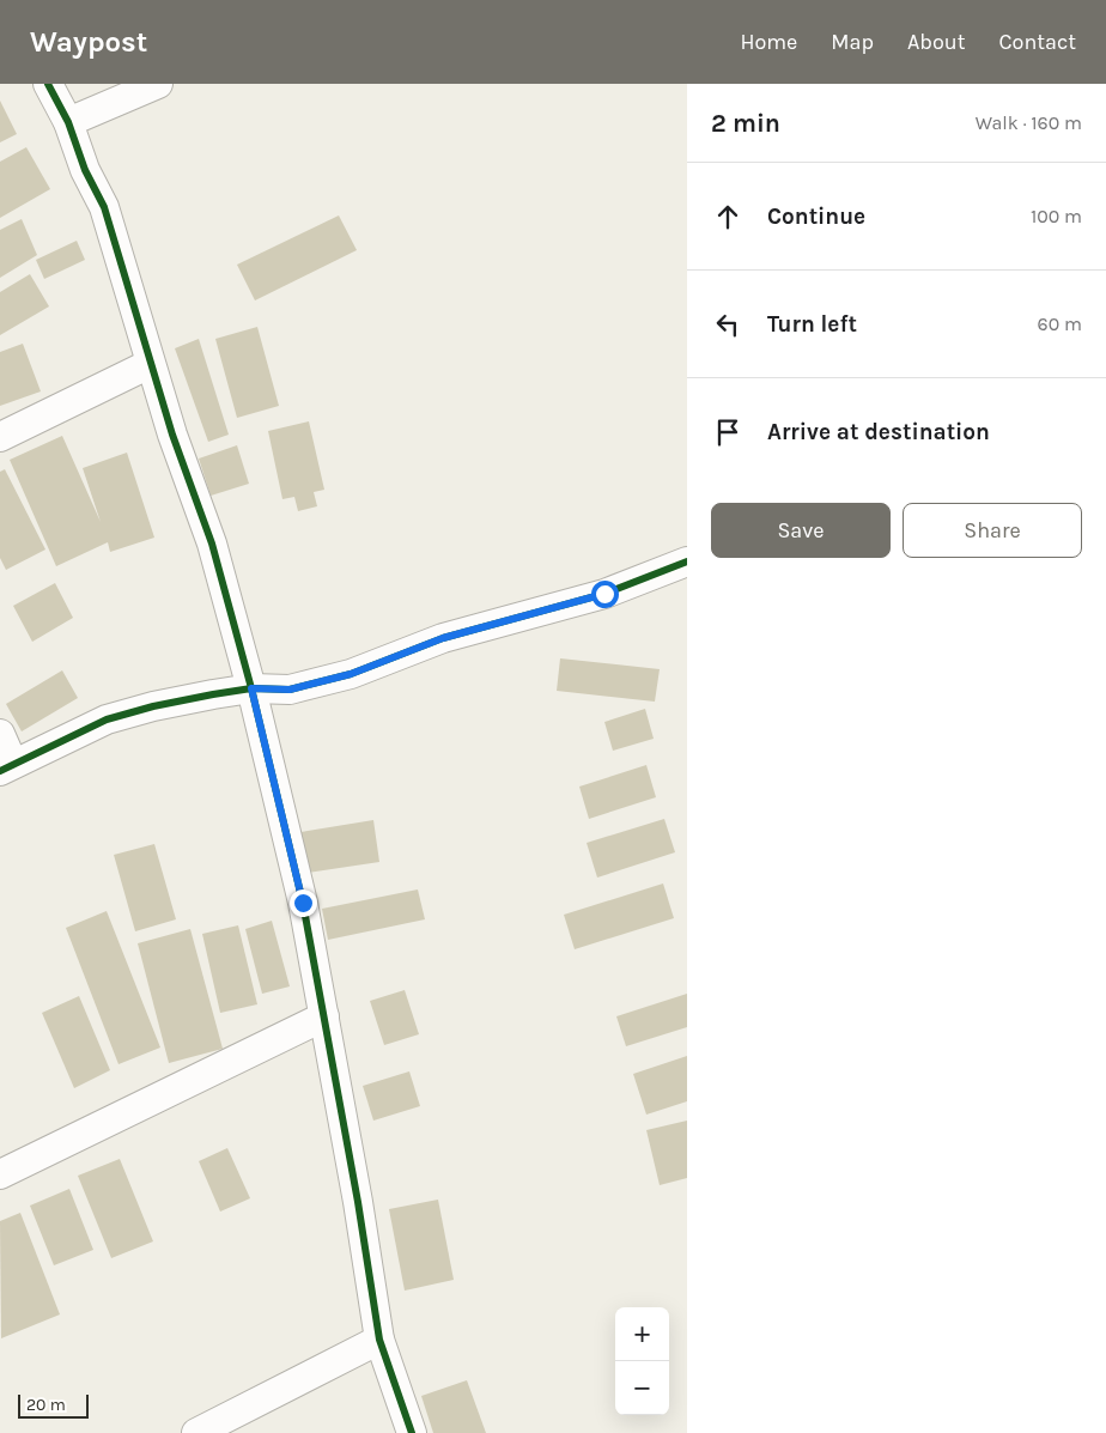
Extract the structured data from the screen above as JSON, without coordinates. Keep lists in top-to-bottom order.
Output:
{
  "scale_bar": "20 m",
  "page": {
    "header": "Waypost",
    "nav": [
      "Home",
      "Map",
      "About",
      "Contact"
    ],
    "heading": ["2 min", "Walk · 160 m"],
    "list": [
      ["Continue", "100 m"],
      ["Turn left", "60 m"],
      "Arrive at destination"
    ],
    "buttons": ["Save", "Share"],
    "map_buttons": ["+", "−"],
    "scale": "20 m"
  }
}
